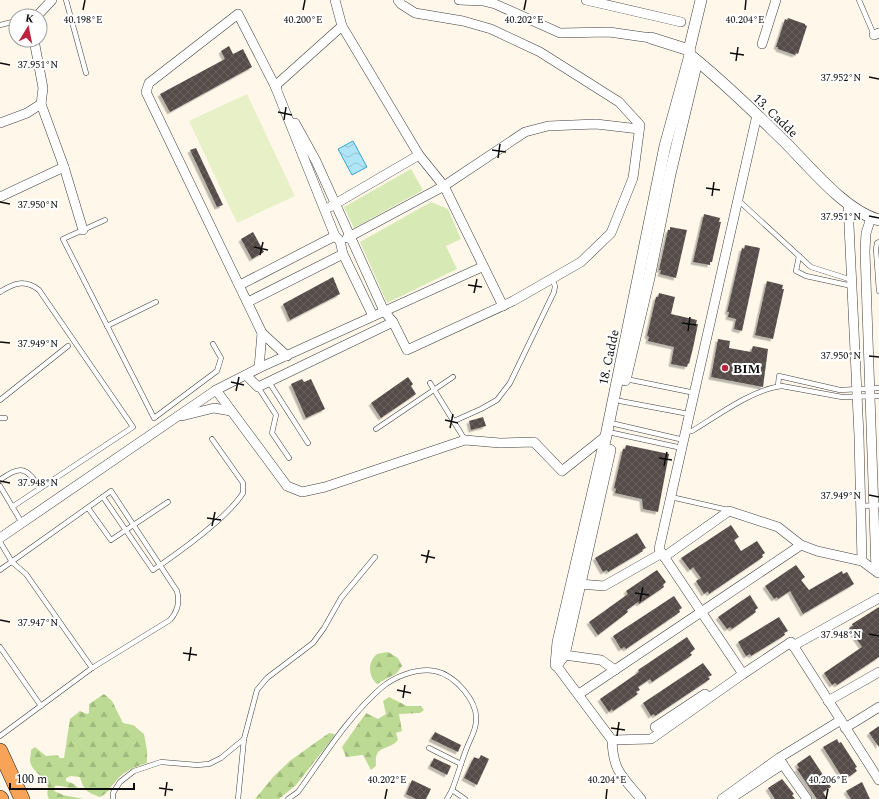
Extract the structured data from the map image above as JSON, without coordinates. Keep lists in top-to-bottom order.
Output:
{
  "streets": {
    "street": ["13. Cadde", "18. Cadde"]
  },
  "crossings": [
    ["13. Cadde", "18. Cadde"]
  ],
  "places": ["BIM"],
  "scale_bar": "100 m",
  "north": "top",
  "coordinates": [
    "40.200°E",
    "40.202°E",
    "40.204°E",
    "40.198°E",
    "37.951°N",
    "37.952°N",
    "37.950°N",
    "37.949°N",
    "37.948°N",
    "37.947°N",
    "40.206°E"
  ]
}
